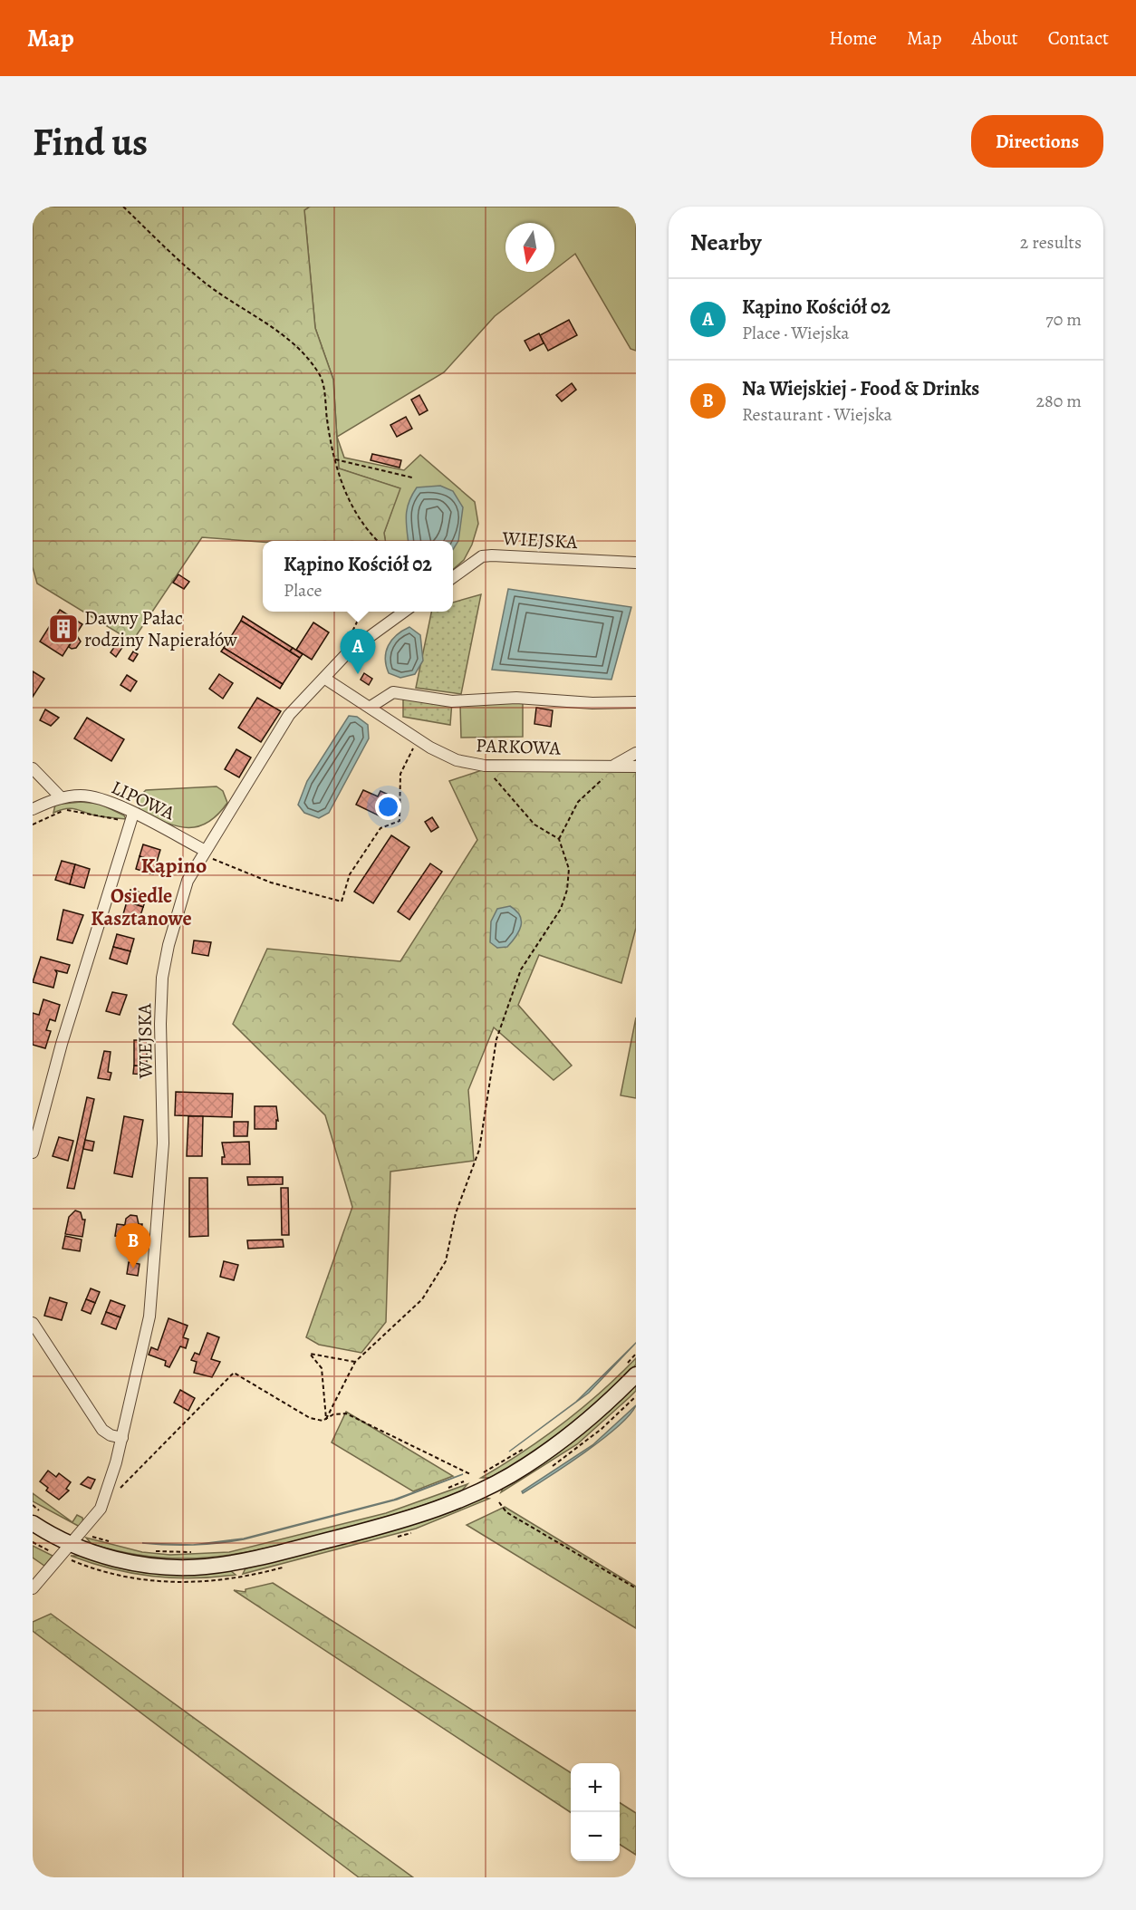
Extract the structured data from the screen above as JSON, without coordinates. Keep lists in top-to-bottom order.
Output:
{
  "streets": {
    "street": ["WIEJSKA", "PARKOWA", "LIPOWA"]
  },
  "crossings": [
    ["WIEJSKA", "PARKOWA"],
    ["WIEJSKA", "LIPOWA"]
  ],
  "districts": ["Kąpino", "Osiedle Kasztanowe"],
  "places": {
    "building": ["Dawny Pałac rodziny Napierałów"]
  },
  "north": "bottom",
  "page": {
    "header": "Map",
    "nav": [
      "Home",
      "Map",
      "About",
      "Contact"
    ],
    "buttons": "Directions",
    "title": "Find us",
    "heading": ["Nearby", "2 results"],
    "list": [
      {
        "mark": "A",
        "name": "Kąpino Kościół 02",
        "note": "Place · Wiejska",
        "value": "70 m"
      },
      {
        "mark": "B",
        "name": "Na Wiejskiej - Food & Drinks",
        "note": "Restaurant · Wiejska",
        "value": "280 m"
      }
    ],
    "popup": ["Kąpino Kościół 02", "Place"],
    "pins": ["A", "B"],
    "map_buttons": ["+", "−"]
  }
}
